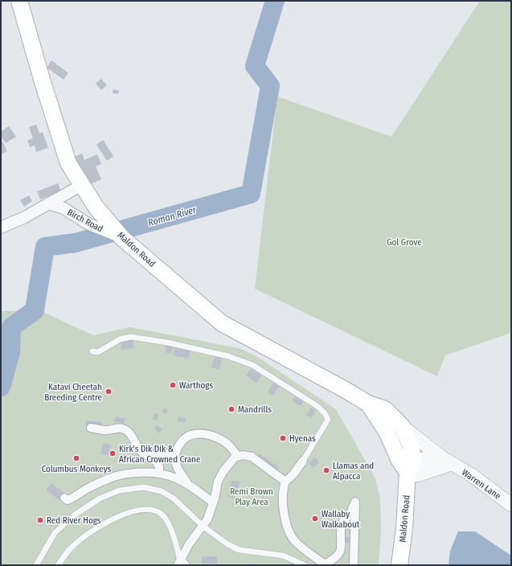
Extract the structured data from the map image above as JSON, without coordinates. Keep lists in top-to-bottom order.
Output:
{
  "streets": {
    "main road": ["Maldon Road"],
    "street": ["Birch Road", "Warren Lane"]
  },
  "crossings": [
    ["Birch Road", "Maldon Road"],
    ["Maldon Road", "Warren Lane"]
  ],
  "water": ["Roman River"],
  "parks": ["Gol Grove", "Remi Brown Play Area"],
  "places": [
    "Warthogs",
    "Katavi Cheetah Breeding Centre",
    "Mandrills",
    "Hyenas",
    "Kirk's Dik Dik & African Crowned Crane",
    "Columbus Monkeys",
    "Llamas and Alpacca",
    "Wallaby Walkabout",
    "Red River Hogs"
  ]
}
